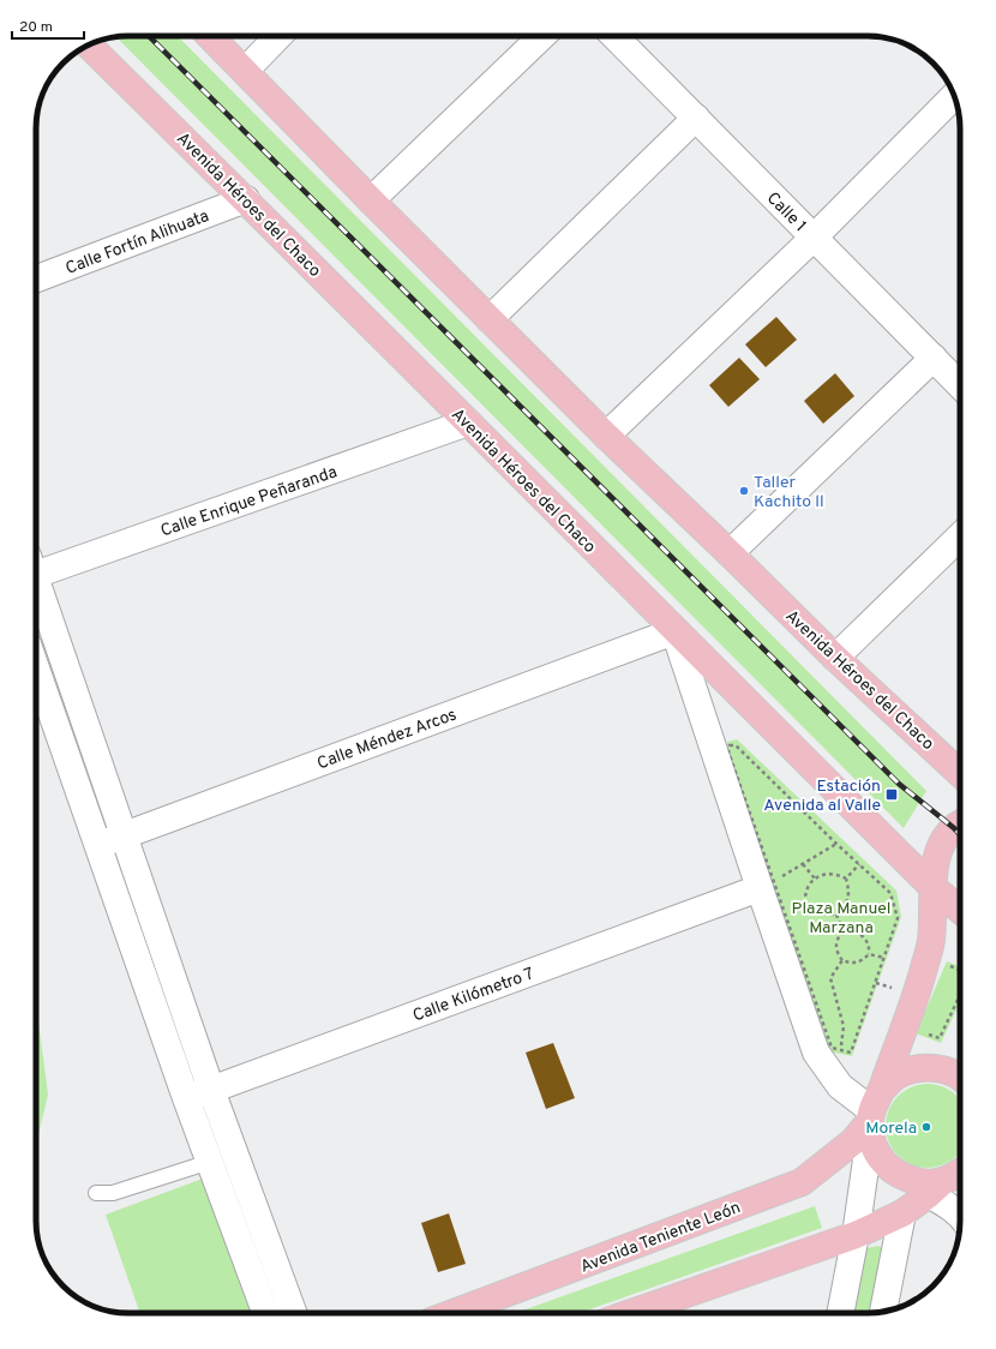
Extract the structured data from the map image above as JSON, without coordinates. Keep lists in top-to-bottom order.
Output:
{
  "streets": {
    "main road": ["Avenida Héroes del Chaco", "Avenida Teniente León"],
    "street": [
      "Calle 1",
      "Calle Fortín Alihuata",
      "Calle Enrique Peñaranda",
      "Calle Méndez Arcos",
      "Calle Kilómetro 7"
    ]
  },
  "crossings": [
    ["Avenida Héroes del Chaco", "Calle Fortín Alihuata"],
    ["Avenida Héroes del Chaco", "Calle Enrique Peñaranda"],
    ["Avenida Héroes del Chaco", "Calle Méndez Arcos"]
  ],
  "parks": ["Plaza Manuel Marzana"],
  "places": {
    "other": ["Taller Kachito ll", "Morela"],
    "transit": ["Estación Avenida al Valle"]
  },
  "scale_bar": "20 m"
}
